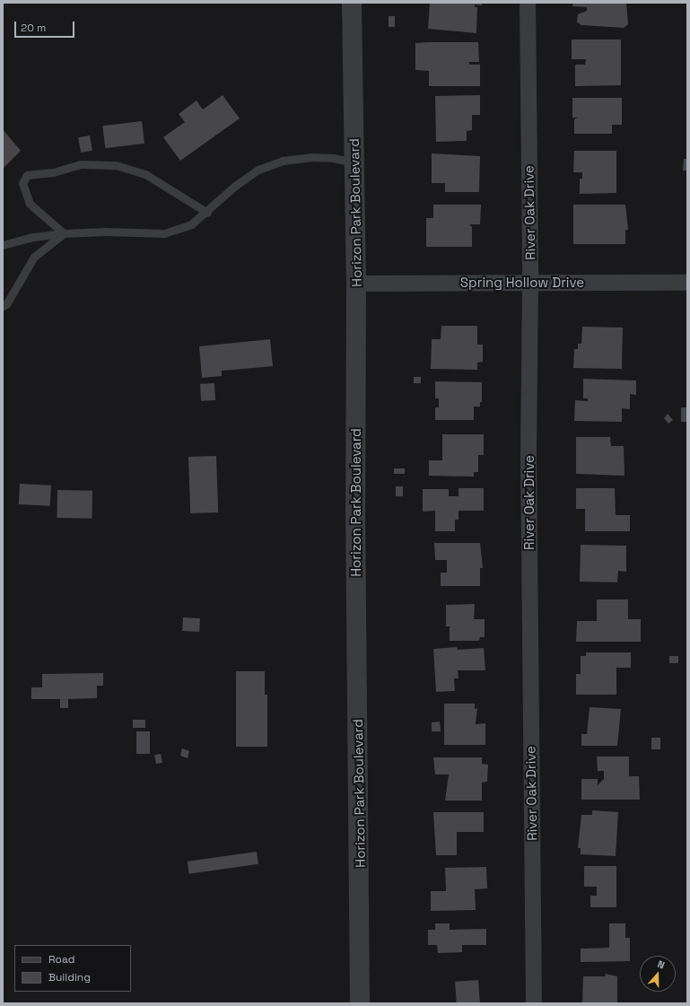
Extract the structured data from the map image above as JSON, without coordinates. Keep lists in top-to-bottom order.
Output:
{
  "streets": {
    "street": ["Horizon Park Boulevard", "River Oak Drive", "Spring Hollow Drive"]
  },
  "crossings": [
    ["Horizon Park Boulevard", "Spring Hollow Drive"],
    ["River Oak Drive", "Spring Hollow Drive"]
  ],
  "legend": ["Road", "Building"],
  "scale_bar": "20 m",
  "north": "top"
}
